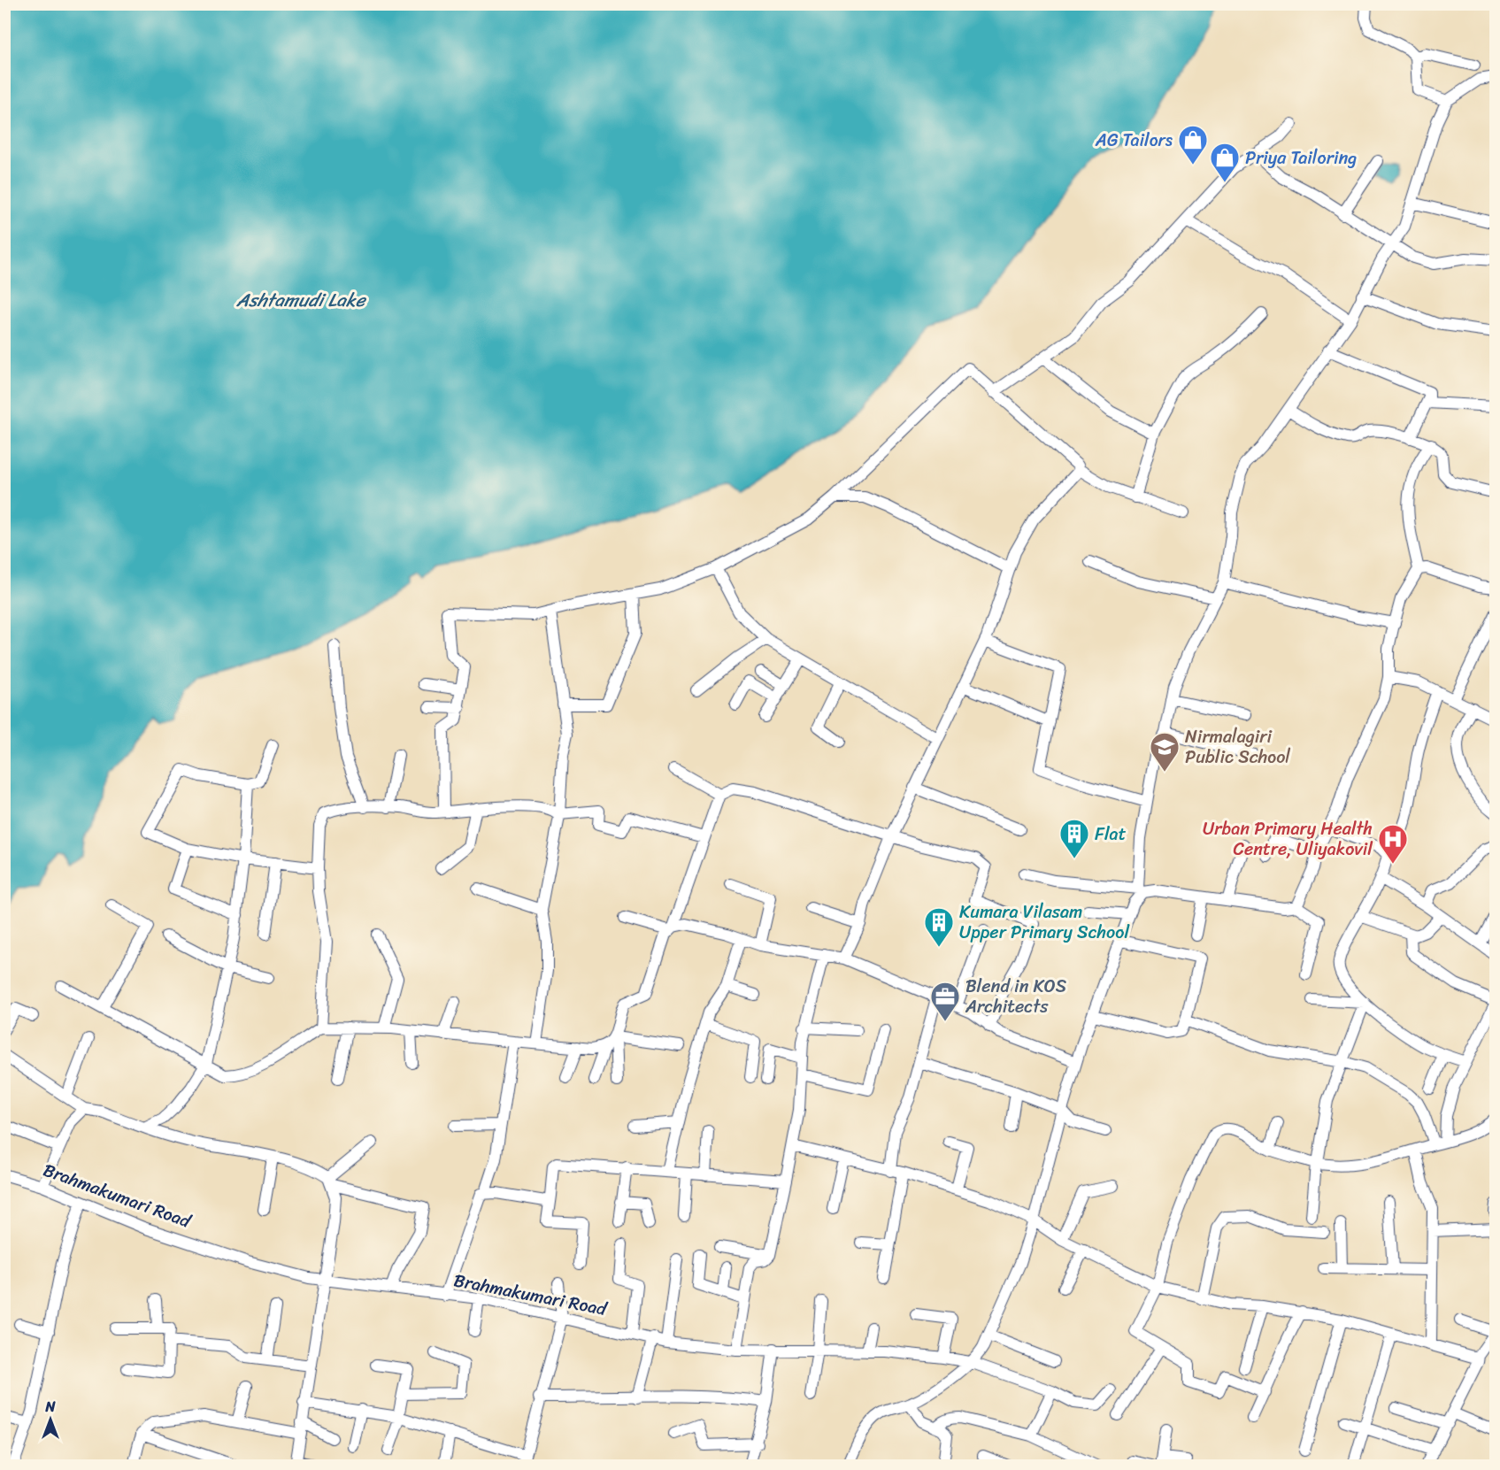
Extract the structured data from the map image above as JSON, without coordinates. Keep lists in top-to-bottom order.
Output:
{
  "streets": {
    "street": ["Brahmakumari Road"]
  },
  "water": ["Ashtamudi Lake"],
  "places": {
    "shop": ["AG Tailors", "Priya Tailoring"],
    "school or university": ["Nirmalagiri Public School"],
    "building": ["Flat", "Kumara Vilasam Upper Primary School"],
    "hospital": ["Urban Primary Health Centre, Uliyakovil"],
    "office": ["Blend in KOS Architects"]
  },
  "north": "top"
}
